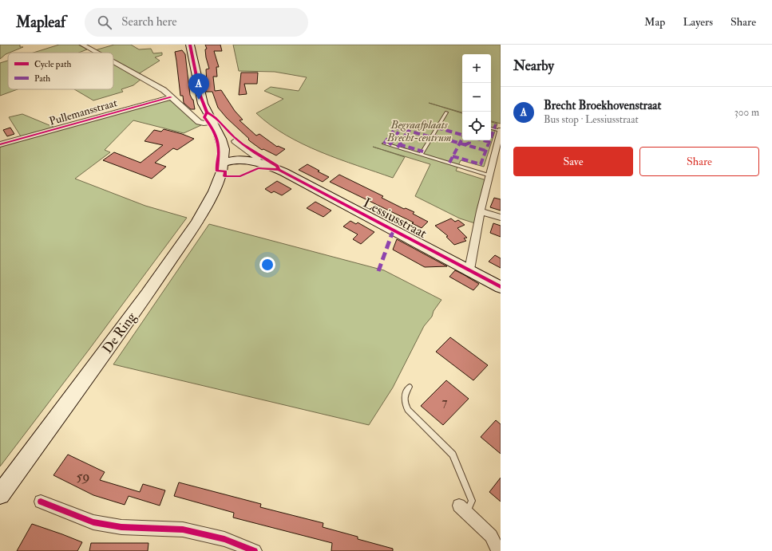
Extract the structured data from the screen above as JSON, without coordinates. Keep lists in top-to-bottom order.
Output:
{
  "streets": {
    "main road": ["Lessiusstraat", "De Ring"],
    "street": ["Pullemansstraat"]
  },
  "crossings": [
    ["Lessiusstraat", "De Ring"]
  ],
  "parks": ["Begraafplaats Brecht-centrum"],
  "house_numbers": ["7", "59"],
  "legend": ["Cycle path", "Path"],
  "page": {
    "header": "Mapleaf",
    "search": "Search here",
    "nav": ["Map", "Layers", "Share"],
    "heading": "Nearby",
    "map_buttons": ["+", "−"],
    "pins": "A",
    "list": [
      {
        "mark": "A",
        "name": "Brecht Broekhovenstraat",
        "note": "Bus stop · Lessiusstraat",
        "value": "300 m"
      }
    ],
    "buttons": ["Save", "Share"]
  }
}
